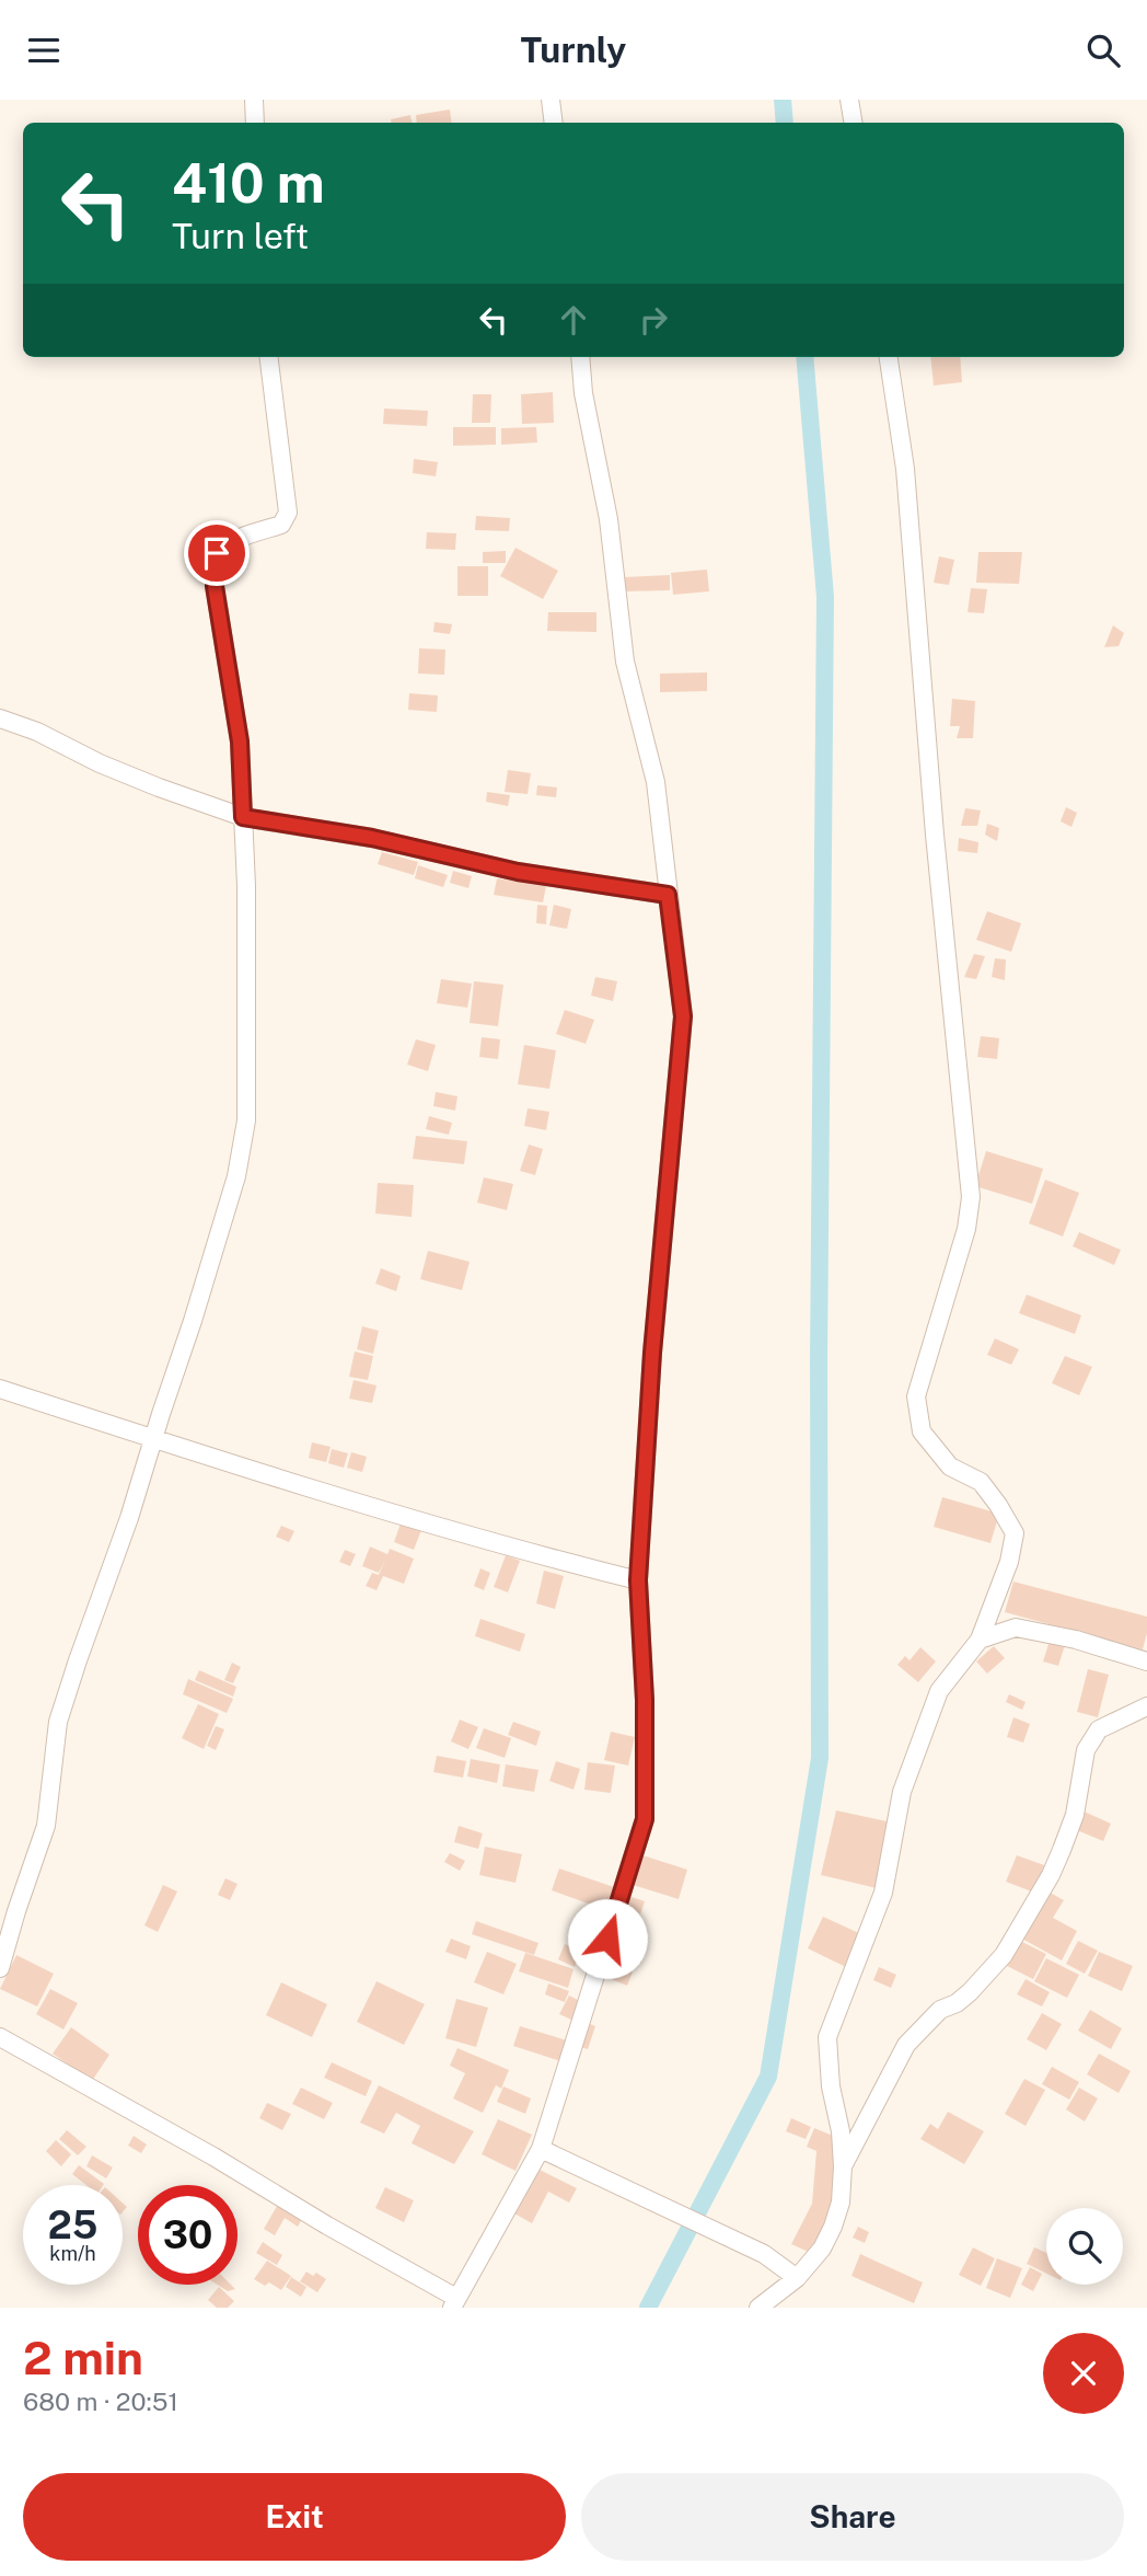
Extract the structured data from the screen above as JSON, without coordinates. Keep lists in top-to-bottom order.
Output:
{
  "page": {
    "header": "Turnly",
    "turn": ["410 m", "Turn left"],
    "speed": "25 km/h",
    "limit": "30",
    "heading": ["2 min", "680 m · 20:51"],
    "buttons": ["Exit", "Share"]
  }
}
